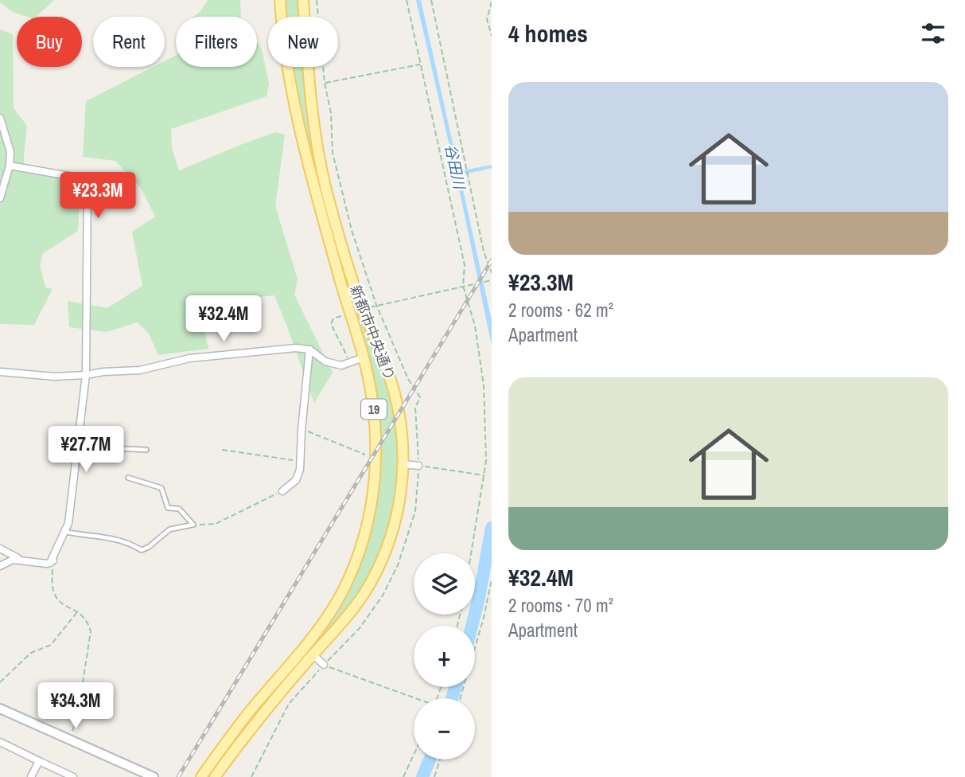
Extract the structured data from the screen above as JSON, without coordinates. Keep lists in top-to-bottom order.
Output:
{
  "streets": {
    "main road": ["新都市中央通り", "19"]
  },
  "water": ["谷田川"],
  "page": {
    "heading": "4 homes",
    "chip": [
      "Buy",
      "Rent",
      "Filters",
      "New"
    ],
    "list": [
      {
        "name": "¥23.3M",
        "note": "2 rooms · 62 m² · Apartment"
      },
      {
        "name": "¥32.4M",
        "note": "2 rooms · 70 m² · Apartment"
      }
    ],
    "price": [
      "¥23.3M",
      "¥32.4M",
      "¥27.7M",
      "¥34.3M"
    ],
    "map_buttons": ["+", "−"]
  }
}
